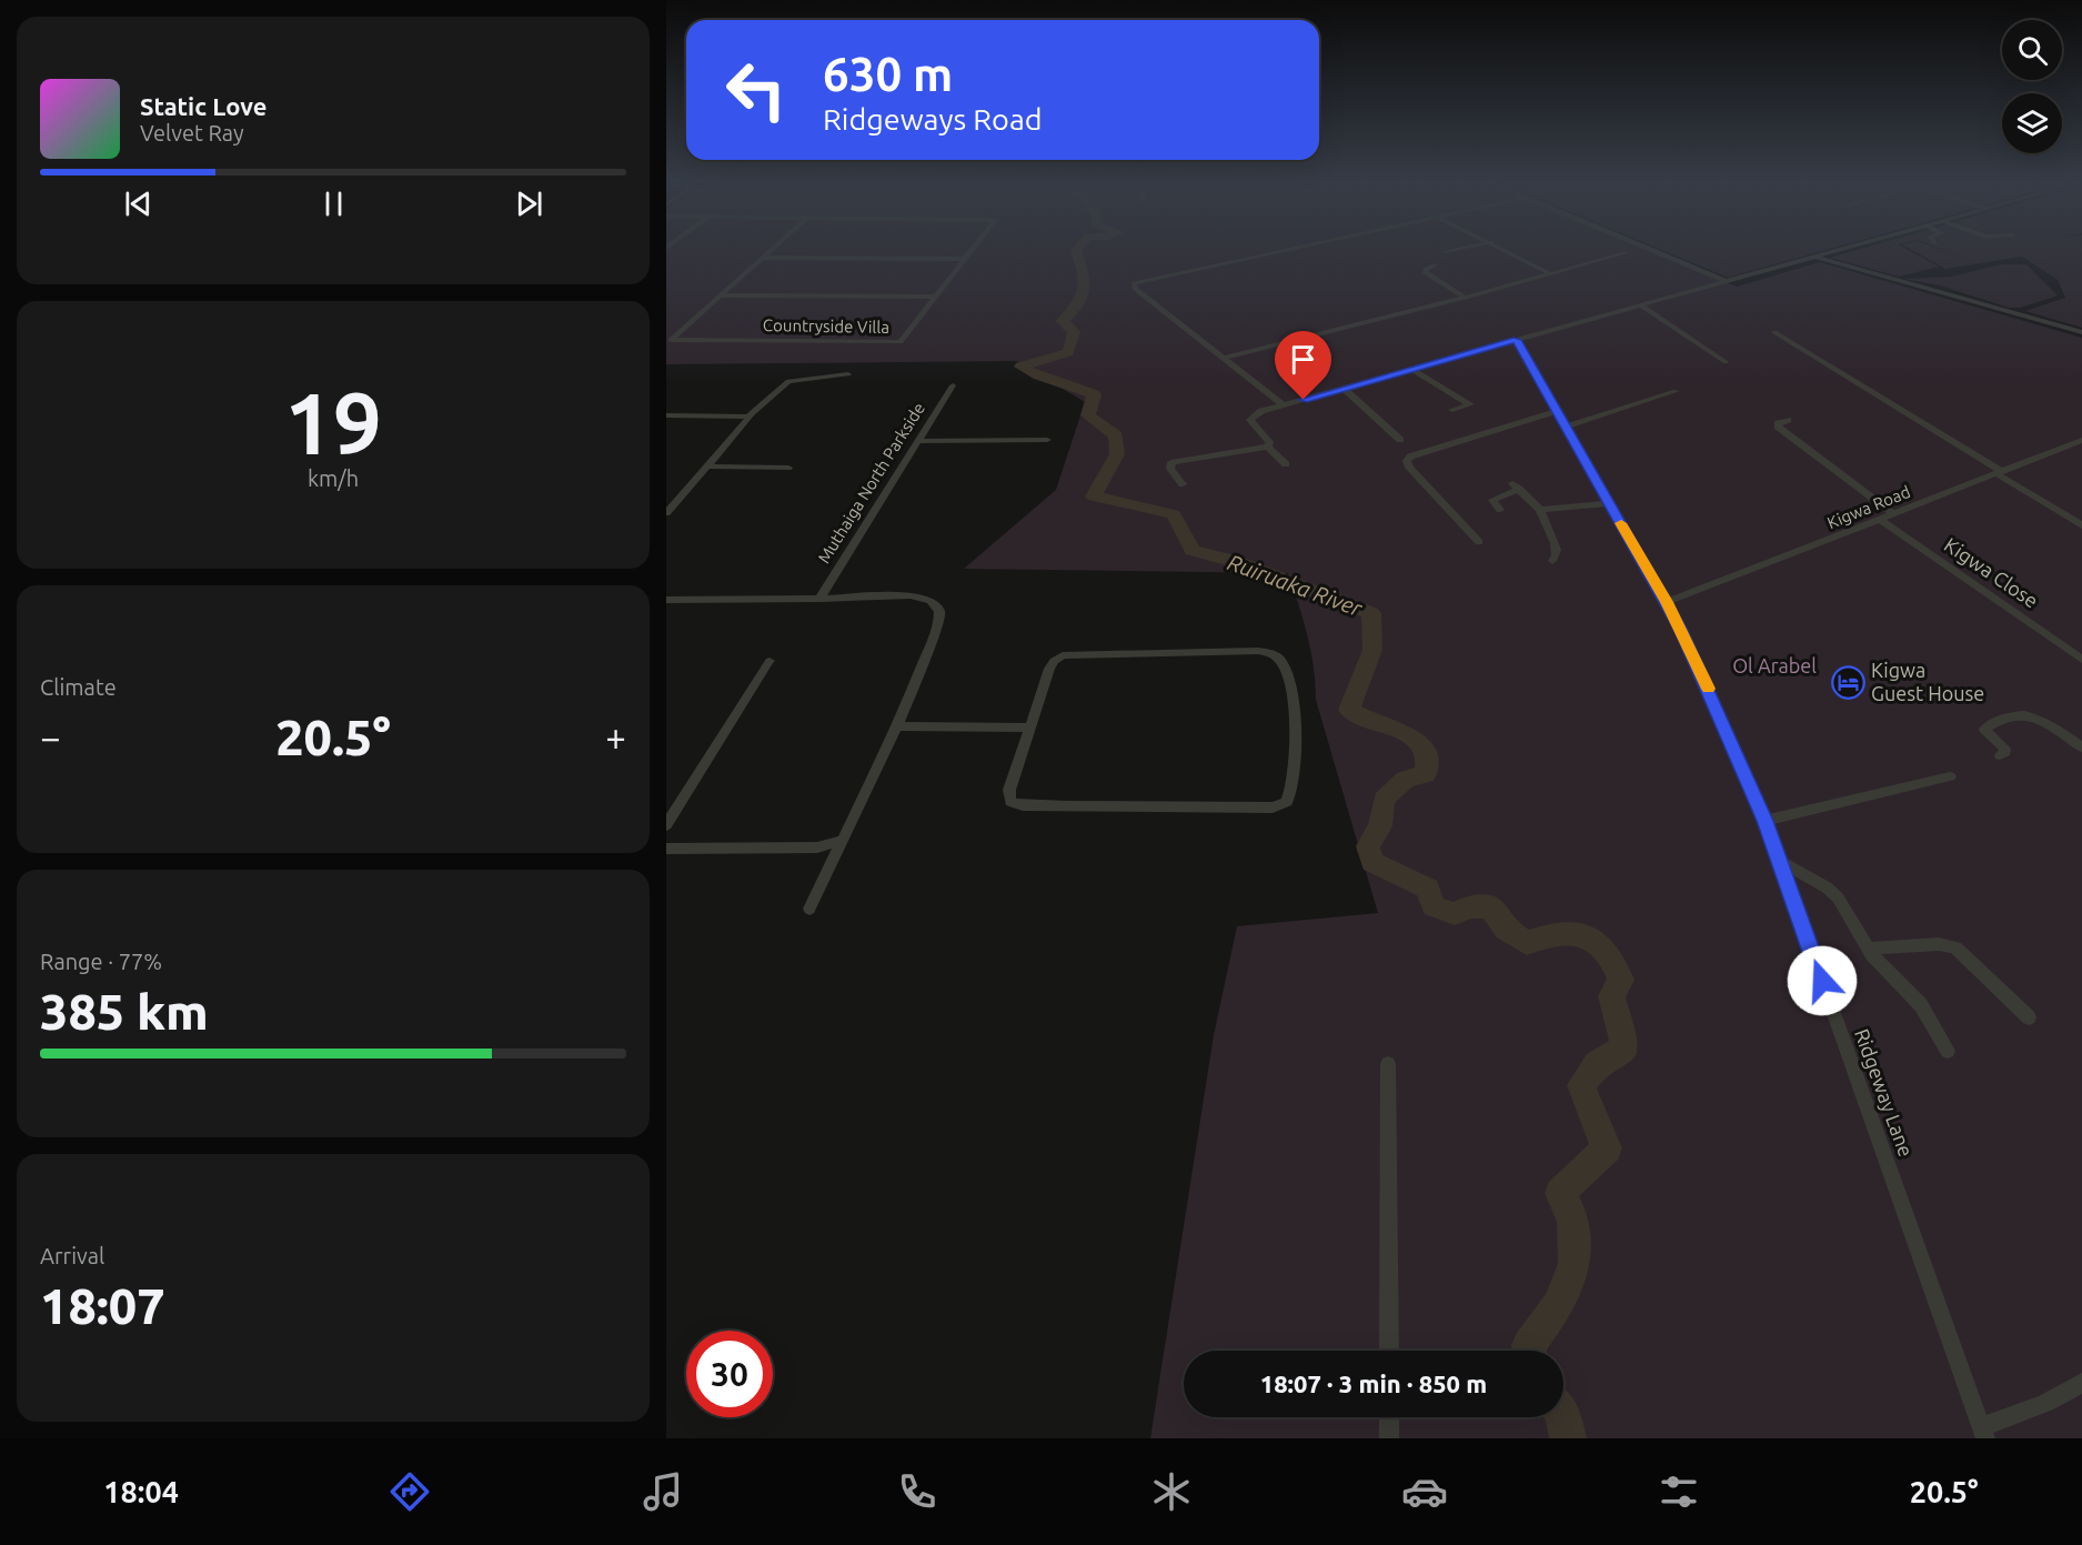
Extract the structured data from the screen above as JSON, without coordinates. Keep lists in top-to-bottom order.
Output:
{
  "streets": {
    "street": [
      "Countryside Villa",
      "Muthaiga North Parkside",
      "Kigwa Road",
      "Kigwa Close",
      "Ridgeway Lane"
    ]
  },
  "crossings": [
    ["Kigwa Road", "Kigwa Close"],
    ["Kigwa Road", "Ridgeway Lane"]
  ],
  "water": ["Ruiruaka River"],
  "parks": ["Ol Arabel"],
  "places": {
    "hotel": ["Kigwa Guest House"]
  },
  "page": {
    "turn": ["630 m", "Ridgeways Road"],
    "song": ["Static Love", "Velvet Ray"],
    "tile": [
      ["19", "km/h"],
      "Climate",
      ["Range · 77%", "385 km"],
      ["Arrival", "18:07"]
    ],
    "heat": ["−", "20.5°", "+"],
    "limit": "30",
    "trip": "18:07 · 3 min · 850 m",
    "tabs": ["18:04", "20.5°"]
  }
}
